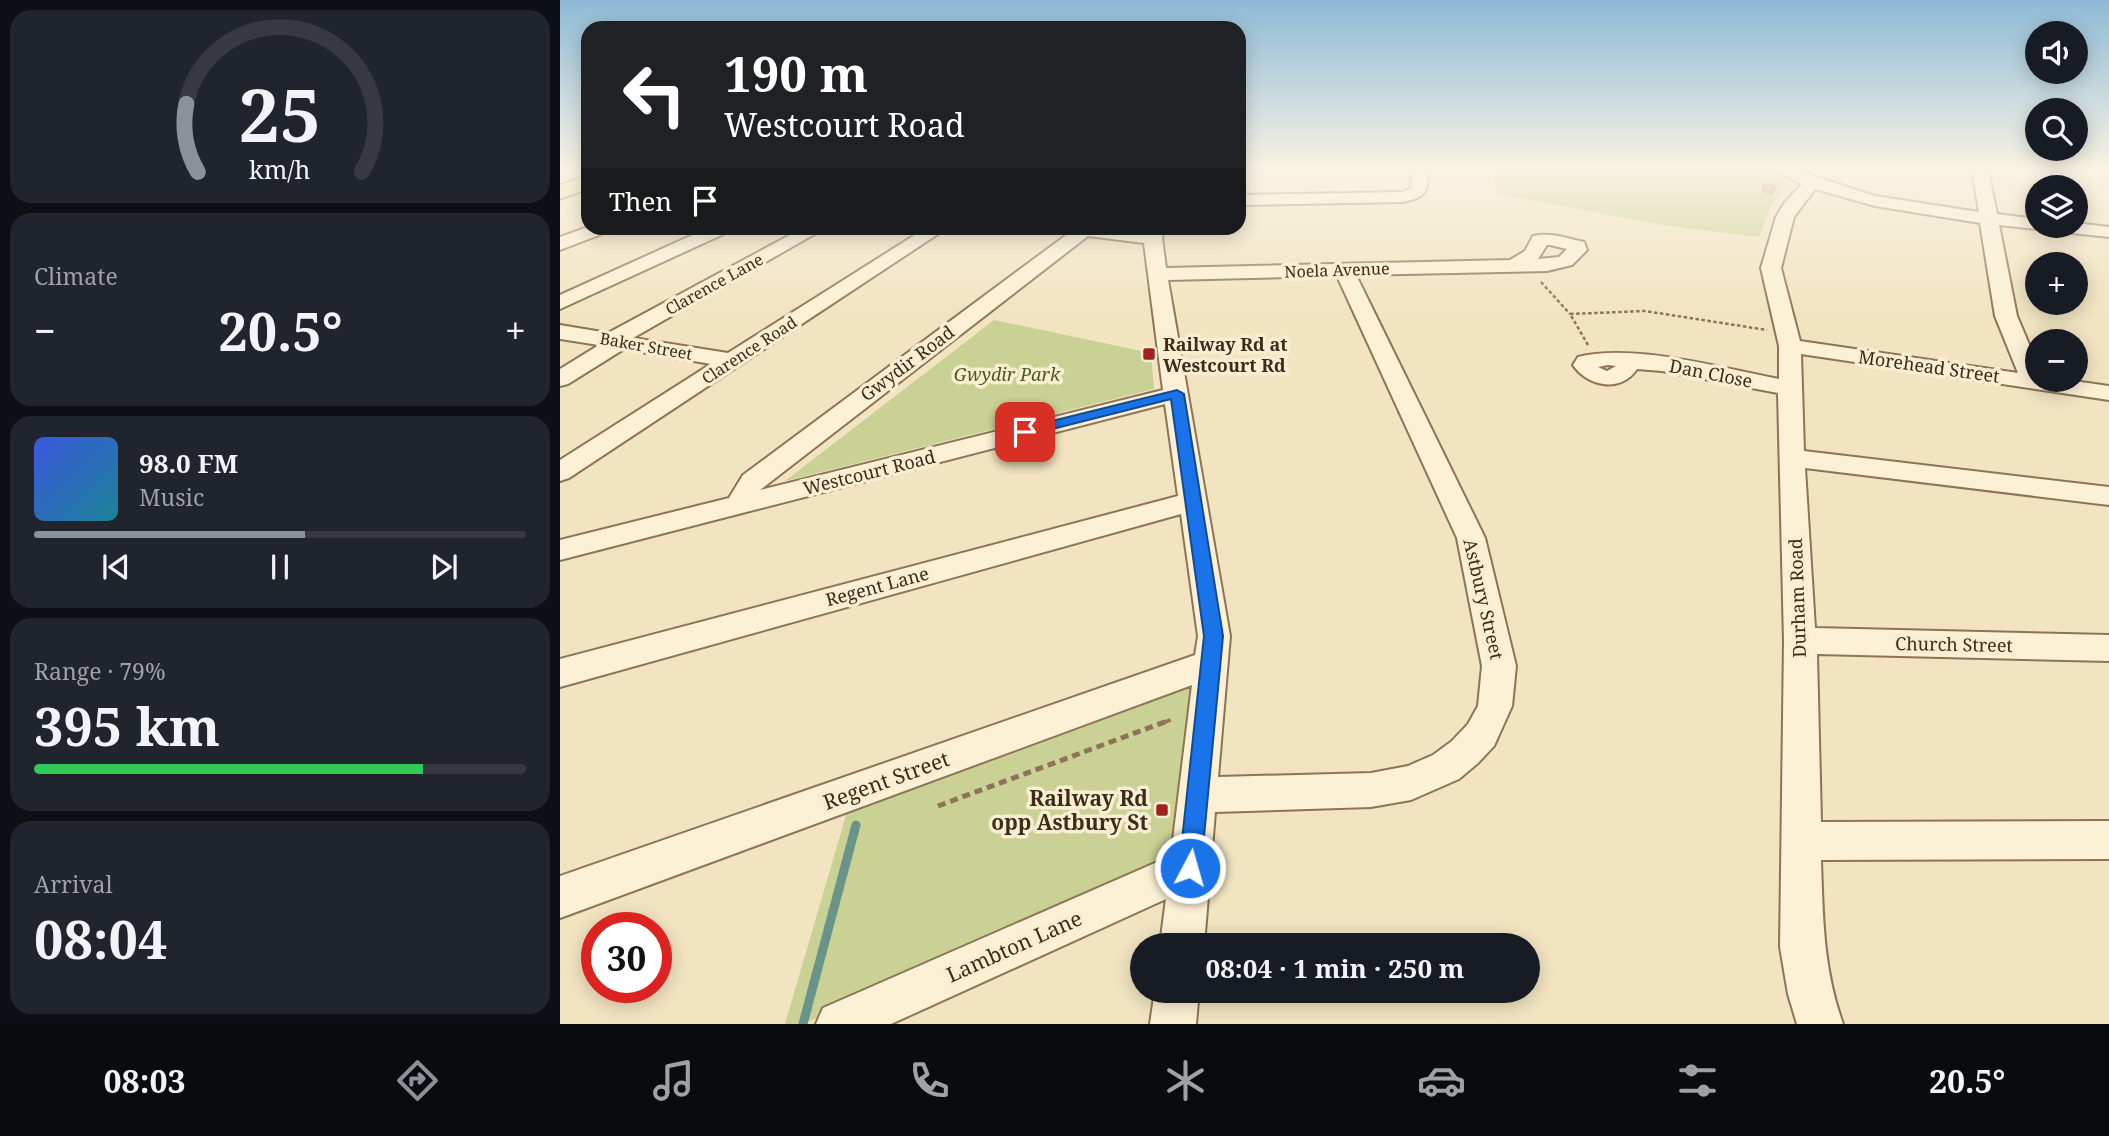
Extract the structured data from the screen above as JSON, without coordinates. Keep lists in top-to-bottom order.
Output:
{
  "streets": {
    "street": [
      "Noela Avenue",
      "Clarence Lane",
      "Baker Street",
      "Clarence Road",
      "Gwydir Road",
      "Morehead Street",
      "Dan Close",
      "Westcourt Road",
      "Regent Lane",
      "Durham Road",
      "Astbury Street",
      "Church Street",
      "Regent Street",
      "Lambton Lane"
    ]
  },
  "crossings": [
    ["Noela Avenue", "Astbury Street"],
    ["Clarence Lane", "Baker Street"],
    ["Baker Street", "Clarence Road"],
    ["Gwydir Road", "Westcourt Road"],
    ["Morehead Street", "Durham Road"],
    ["Dan Close", "Durham Road"],
    ["Durham Road", "Church Street"]
  ],
  "parks": ["Gwydir Park"],
  "places": {
    "transit": ["Railway Rd at Westcourt Rd", "Railway Rd opp Astbury St"]
  },
  "page": {
    "map_buttons": ["+", "−"],
    "turn": ["190 m", "Westcourt Road"],
    "then": "Then",
    "tile": [
      "Climate",
      ["Range · 79%", "395 km"],
      ["Arrival", "08:04"]
    ],
    "heat": ["−", "20.5°", "+"],
    "song": ["98.0 FM", "Music"],
    "limit": "30",
    "trip": "08:04 · 1 min · 250 m",
    "tabs": ["08:03", "20.5°"],
    "gauge": ["25", "km/h"]
  }
}
